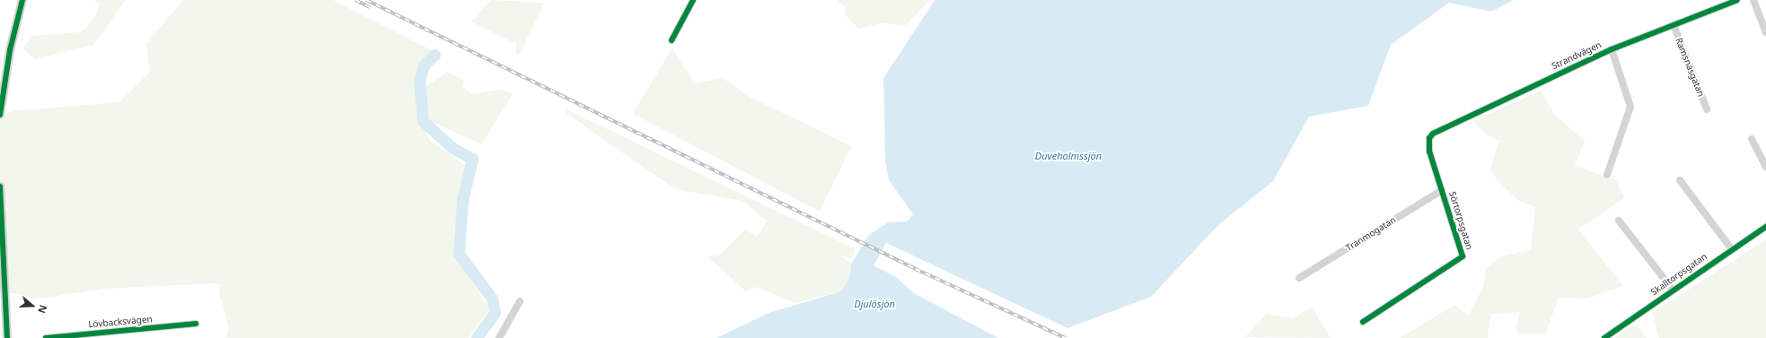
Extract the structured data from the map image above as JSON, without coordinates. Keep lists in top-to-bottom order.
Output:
{
  "streets": {
    "street": [
      "Strandvägen",
      "Ramsnäsgatan",
      "Sörtorpsgatan",
      "Tranmogatan",
      "Skalltorpsgatan",
      "Lövbacksvägen"
    ]
  },
  "crossings": [
    ["Strandvägen", "Ramsnäsgatan"],
    ["Strandvägen", "Sörtorpsgatan"],
    ["Sörtorpsgatan", "Tranmogatan"]
  ],
  "water": ["Duveholmssjön", "Djulösjön"],
  "north": "right"
}
